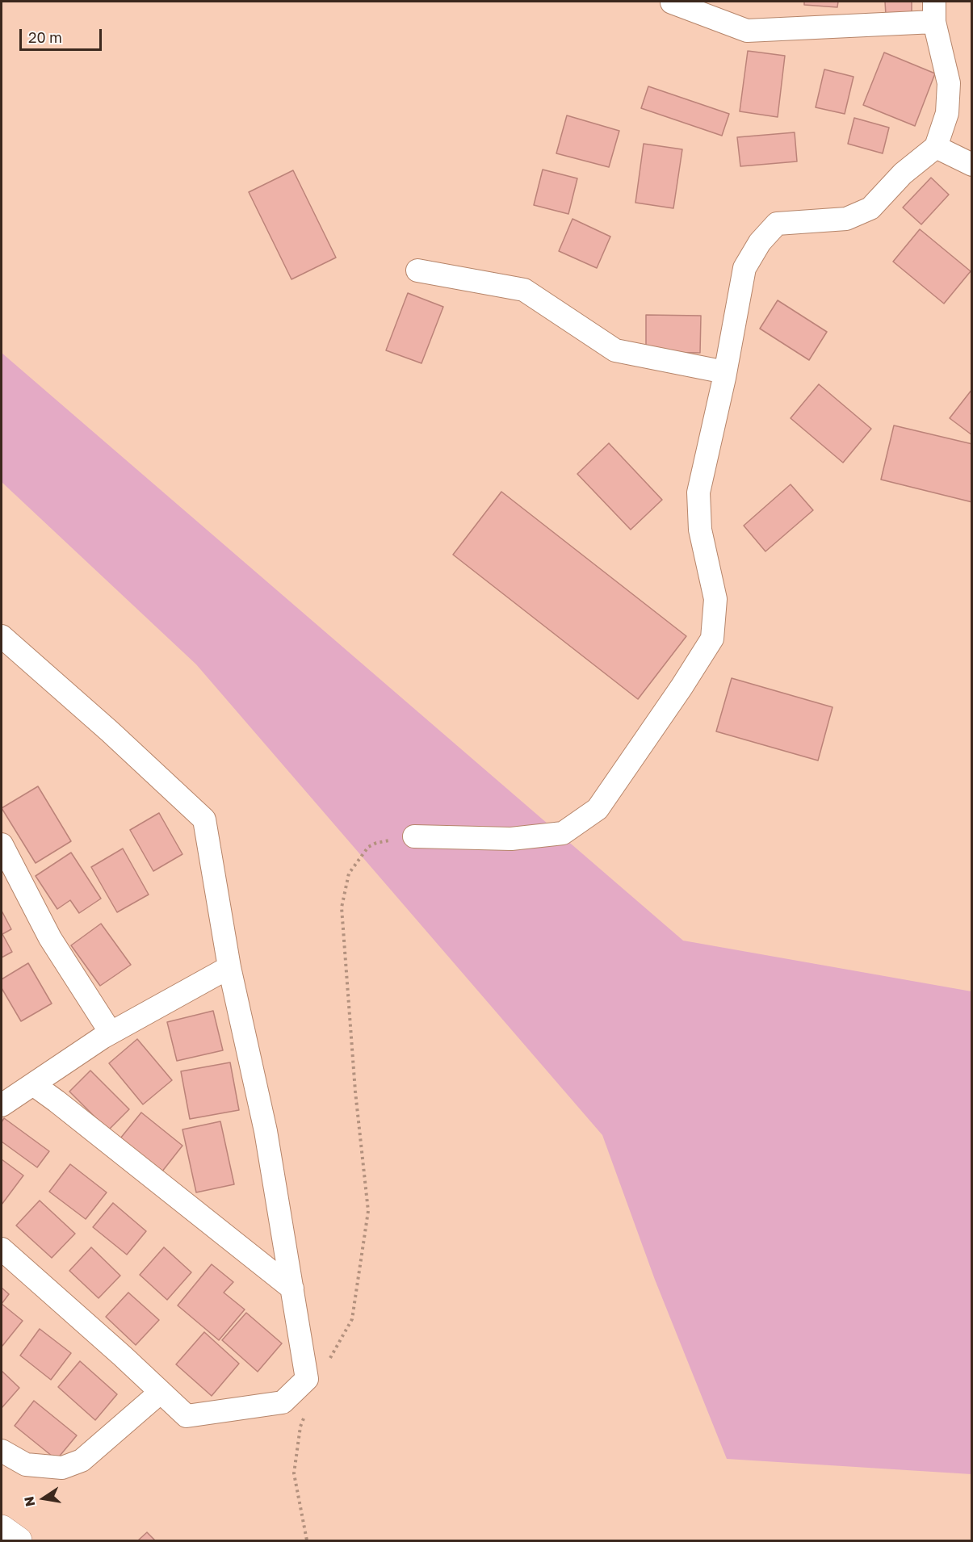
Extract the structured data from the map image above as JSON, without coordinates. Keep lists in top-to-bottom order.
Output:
{
  "scale_bar": "20 m",
  "north": "left"
}
